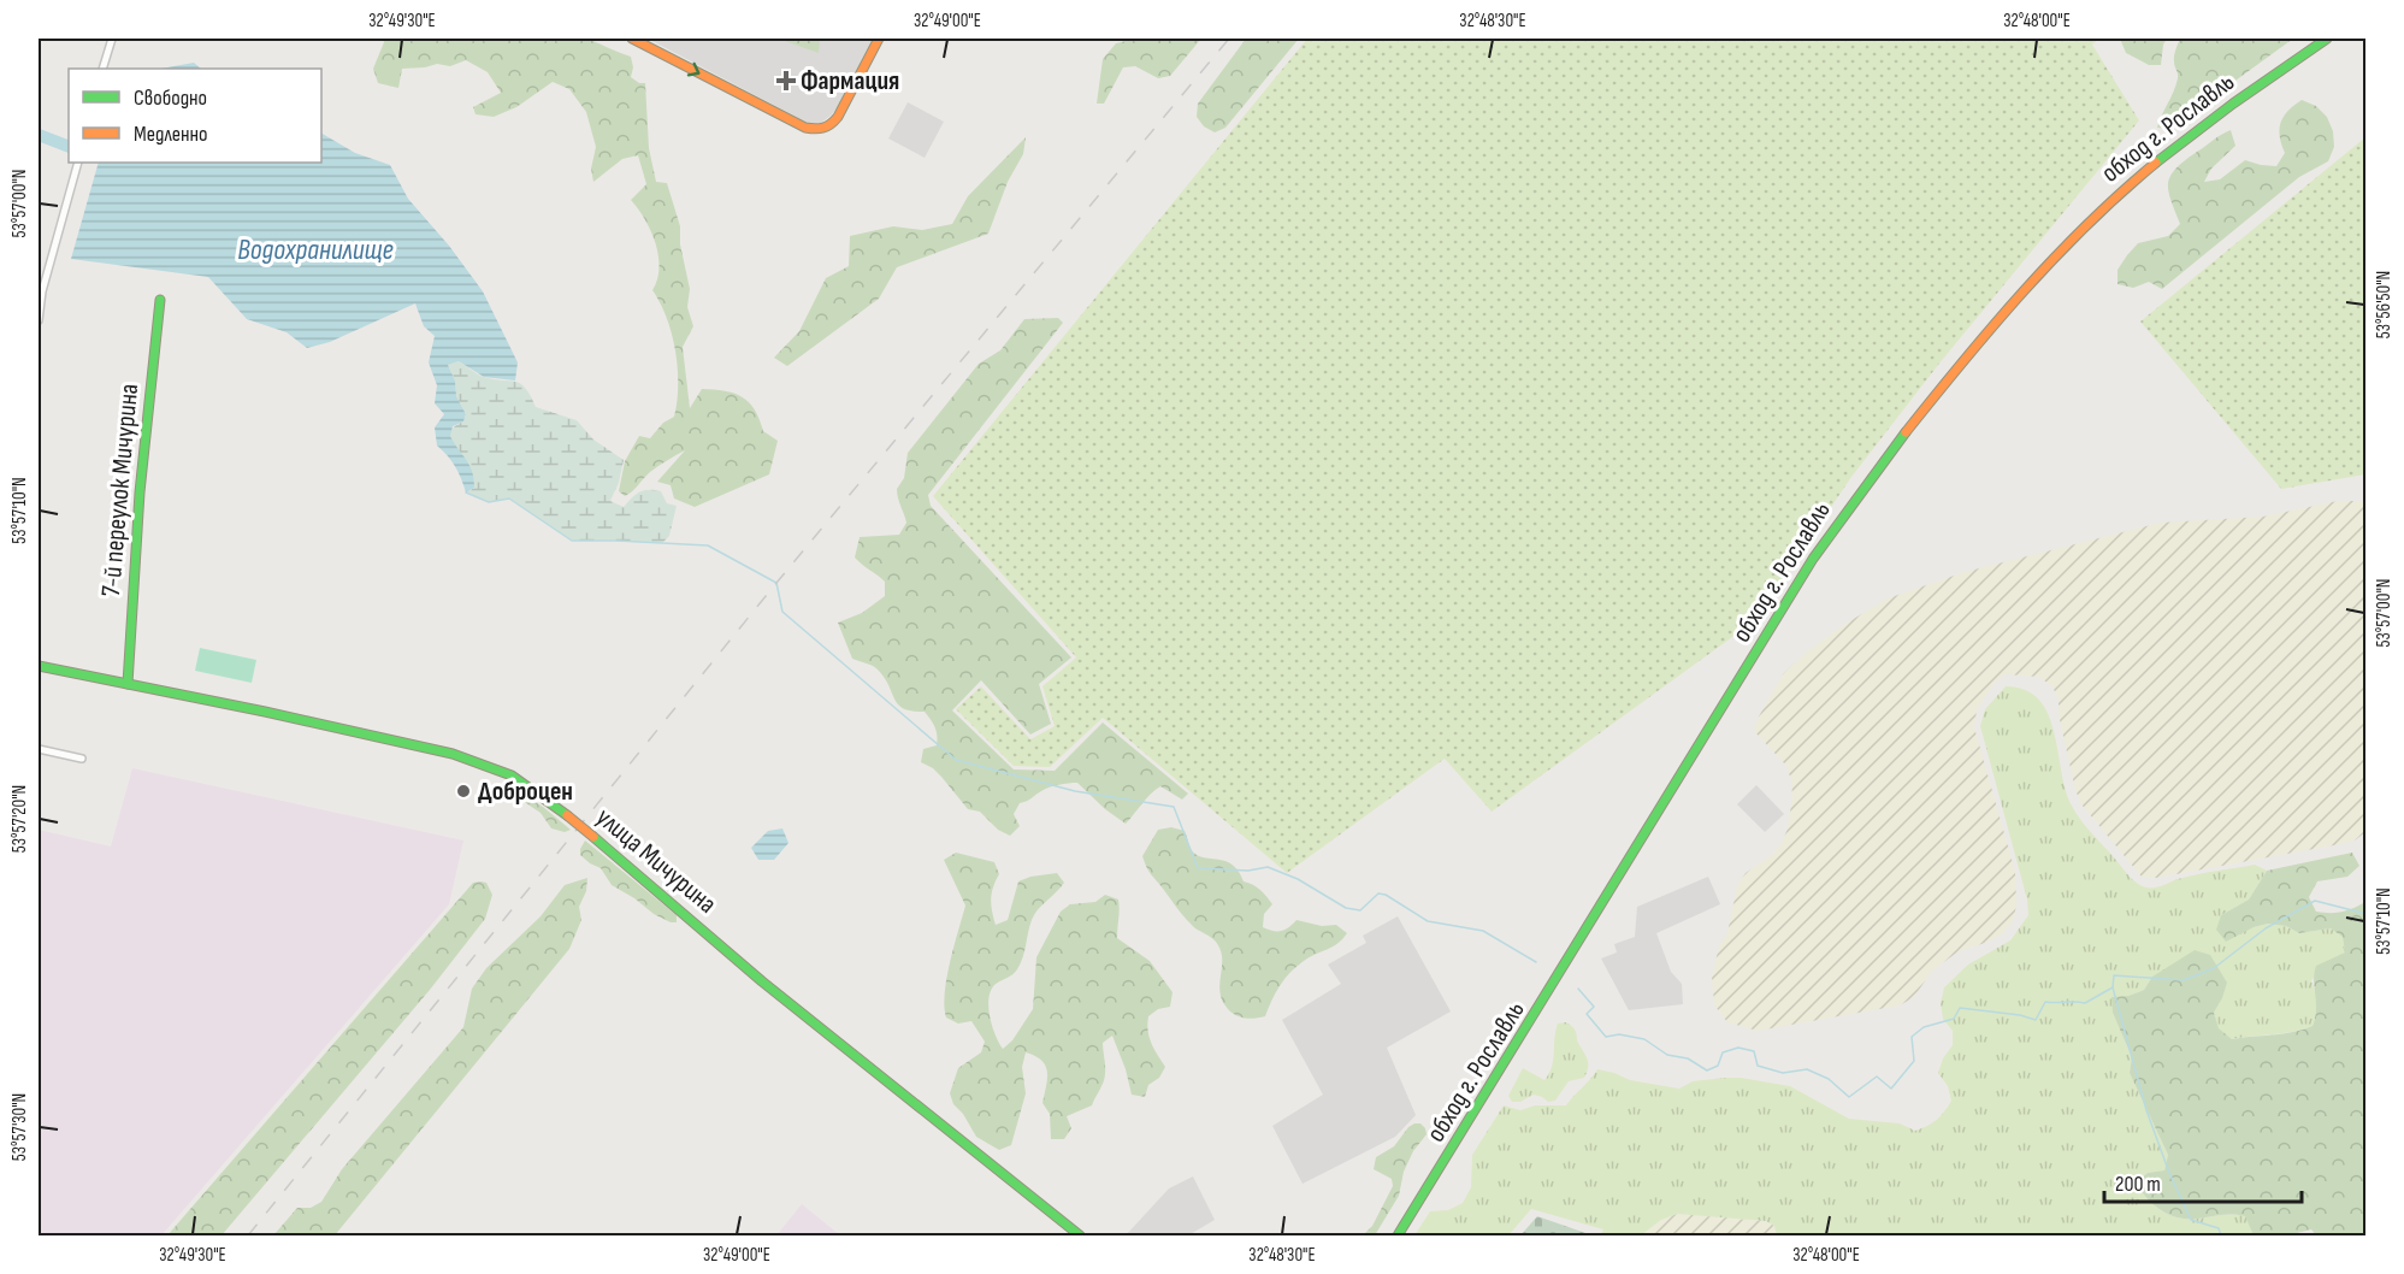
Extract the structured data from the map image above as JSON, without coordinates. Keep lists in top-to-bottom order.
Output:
{
  "streets": {
    "main road": ["обход г. Рославль", "7-й переулок Мичурина", "улица Мичурина"]
  },
  "crossings": [
    ["7-й переулок Мичурина", "улица Мичурина"]
  ],
  "water": ["Водохранилище"],
  "places": {
    "health": ["Фармация"],
    "other": ["Доброцен"]
  },
  "legend": ["Свободно", "Медленно"],
  "scale_bar": "200 m",
  "coordinates": [
    "32°49'30\"E",
    "32°49'00\"E",
    "32°48'30\"E",
    "32°48'00\"E",
    "53°57'00\"N",
    "53°56'50\"N",
    "53°57'10\"N",
    "53°57'20\"N",
    "53°57'30\"N"
  ]
}
